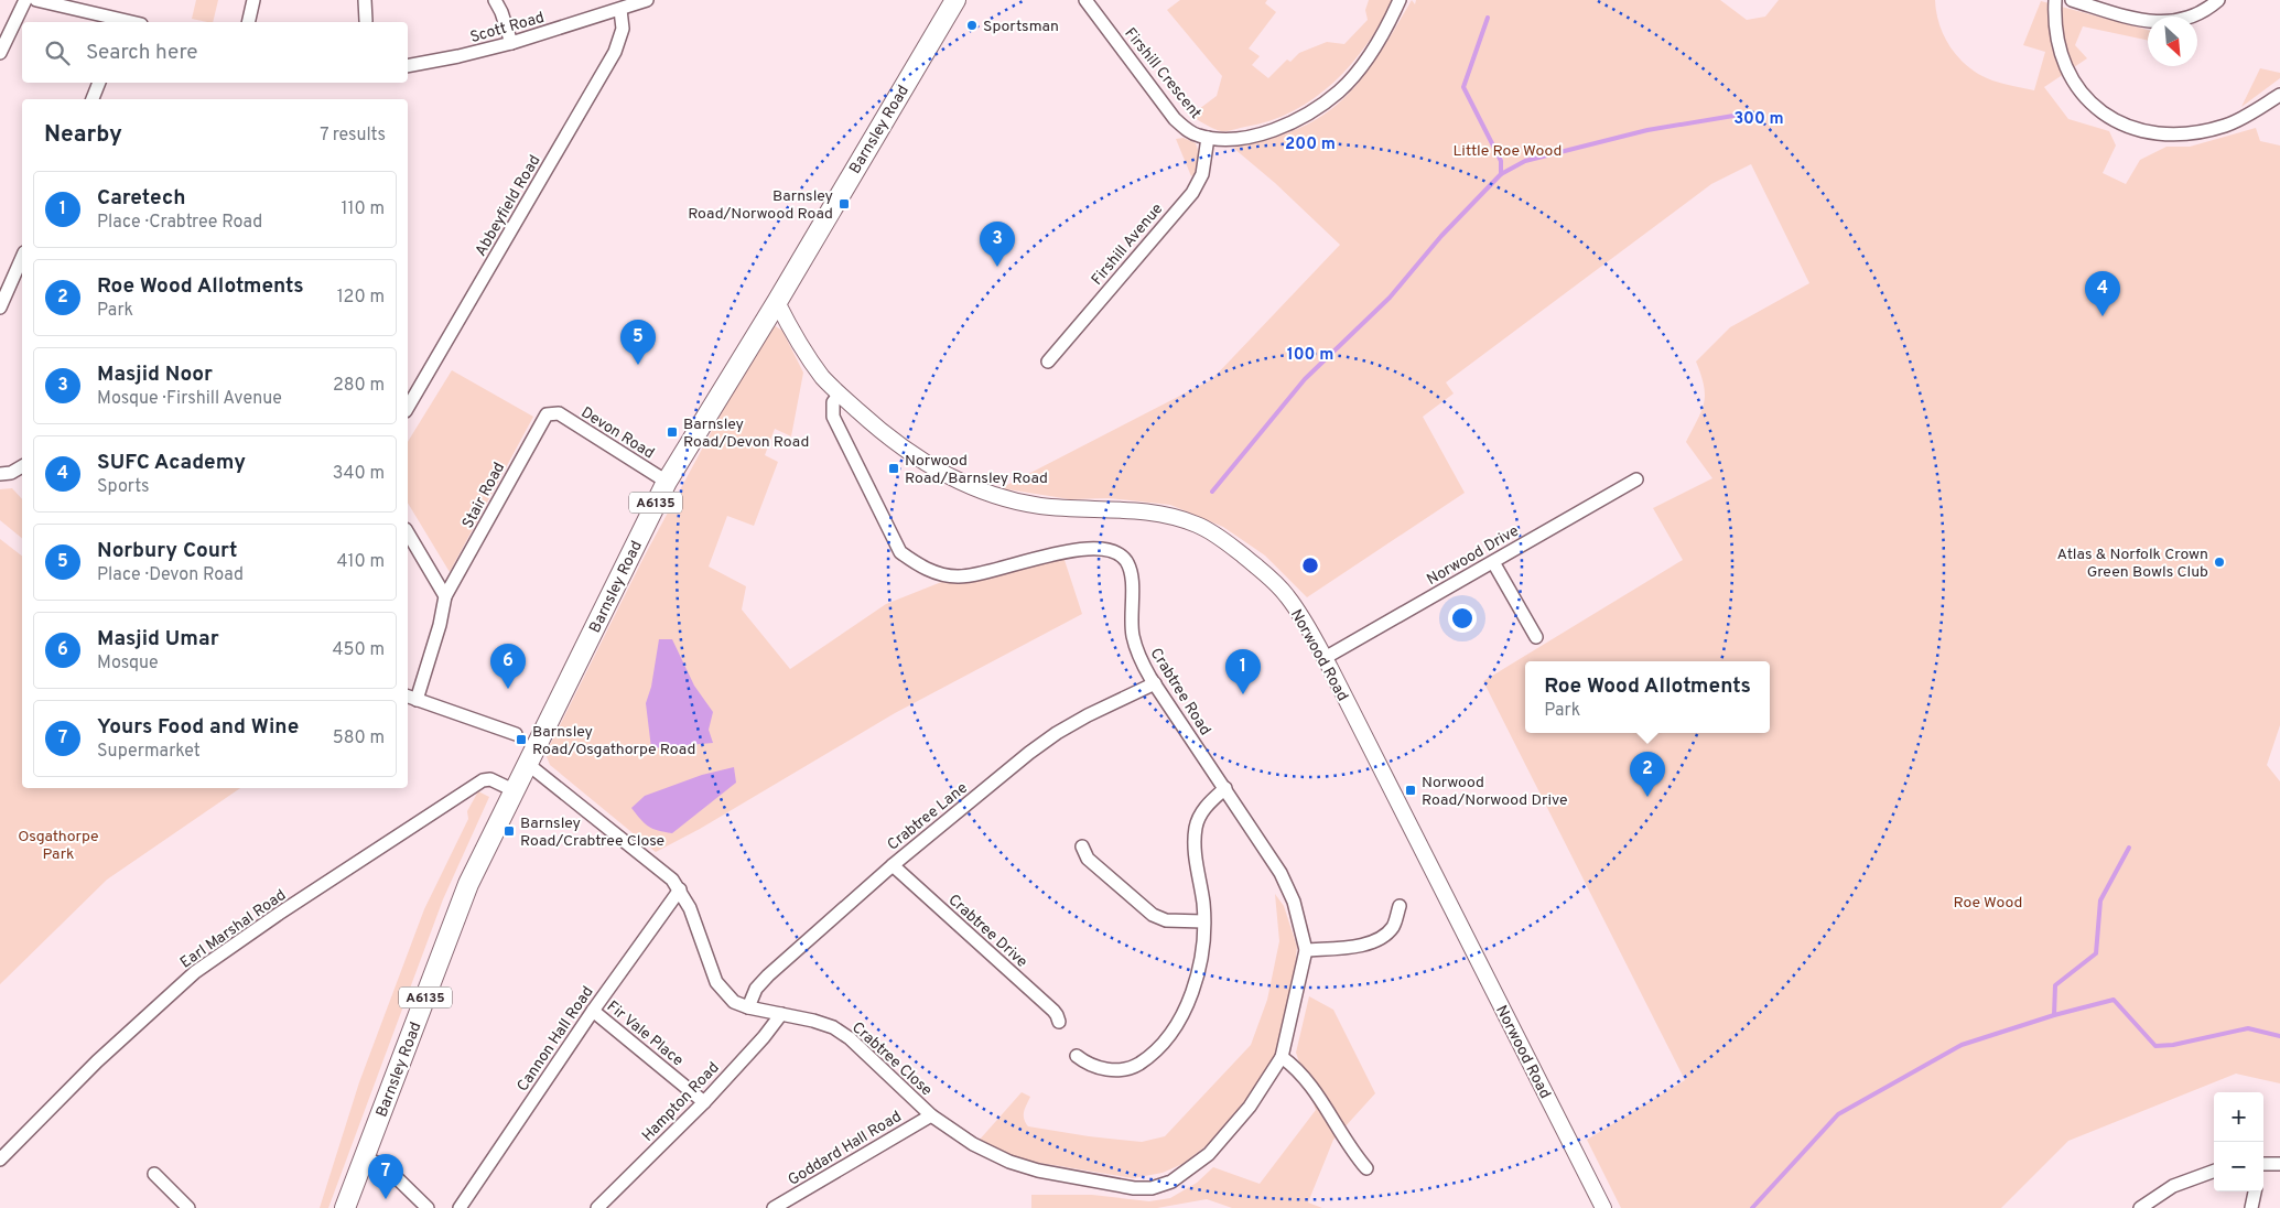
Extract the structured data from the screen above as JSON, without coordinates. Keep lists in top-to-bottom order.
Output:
{
  "streets": {
    "main road": ["Barnsley Road", "A6135"],
    "street": [
      "Scott Road",
      "Firshill Crescent",
      "Abbeyfield Road",
      "Firshill Avenue",
      "Devon Road",
      "Stair Road",
      "Norwood Drive",
      "Norwood Road",
      "Crabtree Road",
      "Crabtree Lane",
      "Earl Marshal Road",
      "Crabtree Drive",
      "Fir Vale Place",
      "Cannon Hall Road",
      "Crabtree Close",
      "Hampton Road",
      "Goddard Hall Road"
    ]
  },
  "crossings": [
    ["Scott Road", "Abbeyfield Road"],
    ["Firshill Crescent", "Firshill Avenue"],
    ["Barnsley Road", "Devon Road"],
    ["Barnsley Road", "Norwood Road"],
    ["Barnsley Road", "Earl Marshal Road"],
    ["Barnsley Road", "Crabtree Close"],
    ["Devon Road", "Stair Road"],
    ["Norwood Drive", "Norwood Road"],
    ["Norwood Road", "Crabtree Road"],
    ["Crabtree Road", "Crabtree Lane"],
    ["Crabtree Road", "Crabtree Close"],
    ["Crabtree Lane", "Crabtree Drive"],
    ["Crabtree Lane", "Crabtree Close"],
    ["Fir Vale Place", "Cannon Hall Road"],
    ["Fir Vale Place", "Hampton Road"],
    ["Cannon Hall Road", "Crabtree Close"],
    ["Crabtree Close", "Hampton Road"],
    ["Crabtree Close", "Goddard Hall Road"]
  ],
  "parks": ["Little Roe Wood", "Osgathorpe Park", "Roe Wood"],
  "places": {
    "other": ["Sportsman", "Atlas & Norfolk Crown Green Bowls Club"],
    "transit": [
      "Barnsley Road/Norwood Road",
      "Barnsley Road/Devon Road",
      "Norwood Road/Barnsley Road",
      "Barnsley Road/Osgathorpe Road",
      "Norwood Road/Norwood Drive",
      "Barnsley Road/Crabtree Close"
    ]
  },
  "north": "bottom right",
  "page": {
    "search": "Search here",
    "heading": ["Nearby", "7 results"],
    "list": [
      {
        "mark": "1",
        "name": "Caretech",
        "note": "Place · Crabtree Road",
        "value": "110 m"
      },
      {
        "mark": "2",
        "name": "Roe Wood Allotments",
        "note": "Park",
        "value": "120 m"
      },
      {
        "mark": "3",
        "name": "Masjid Noor",
        "note": "Mosque · Firshill Avenue",
        "value": "280 m"
      },
      {
        "mark": "4",
        "name": "SUFC Academy",
        "note": "Sports",
        "value": "340 m"
      },
      {
        "mark": "5",
        "name": "Norbury Court",
        "note": "Place · Devon Road",
        "value": "410 m"
      },
      {
        "mark": "6",
        "name": "Masjid Umar",
        "note": "Mosque",
        "value": "450 m"
      },
      {
        "mark": "7",
        "name": "Yours Food and Wine",
        "note": "Supermarket",
        "value": "580 m"
      }
    ],
    "pins": [
      "3",
      "4",
      "5",
      "6",
      "1",
      "2",
      "7"
    ],
    "popup": ["Roe Wood Allotments", "Park"],
    "map_buttons": ["+", "−"]
  },
  "rings": ["300 m", "200 m", "100 m"]
}
